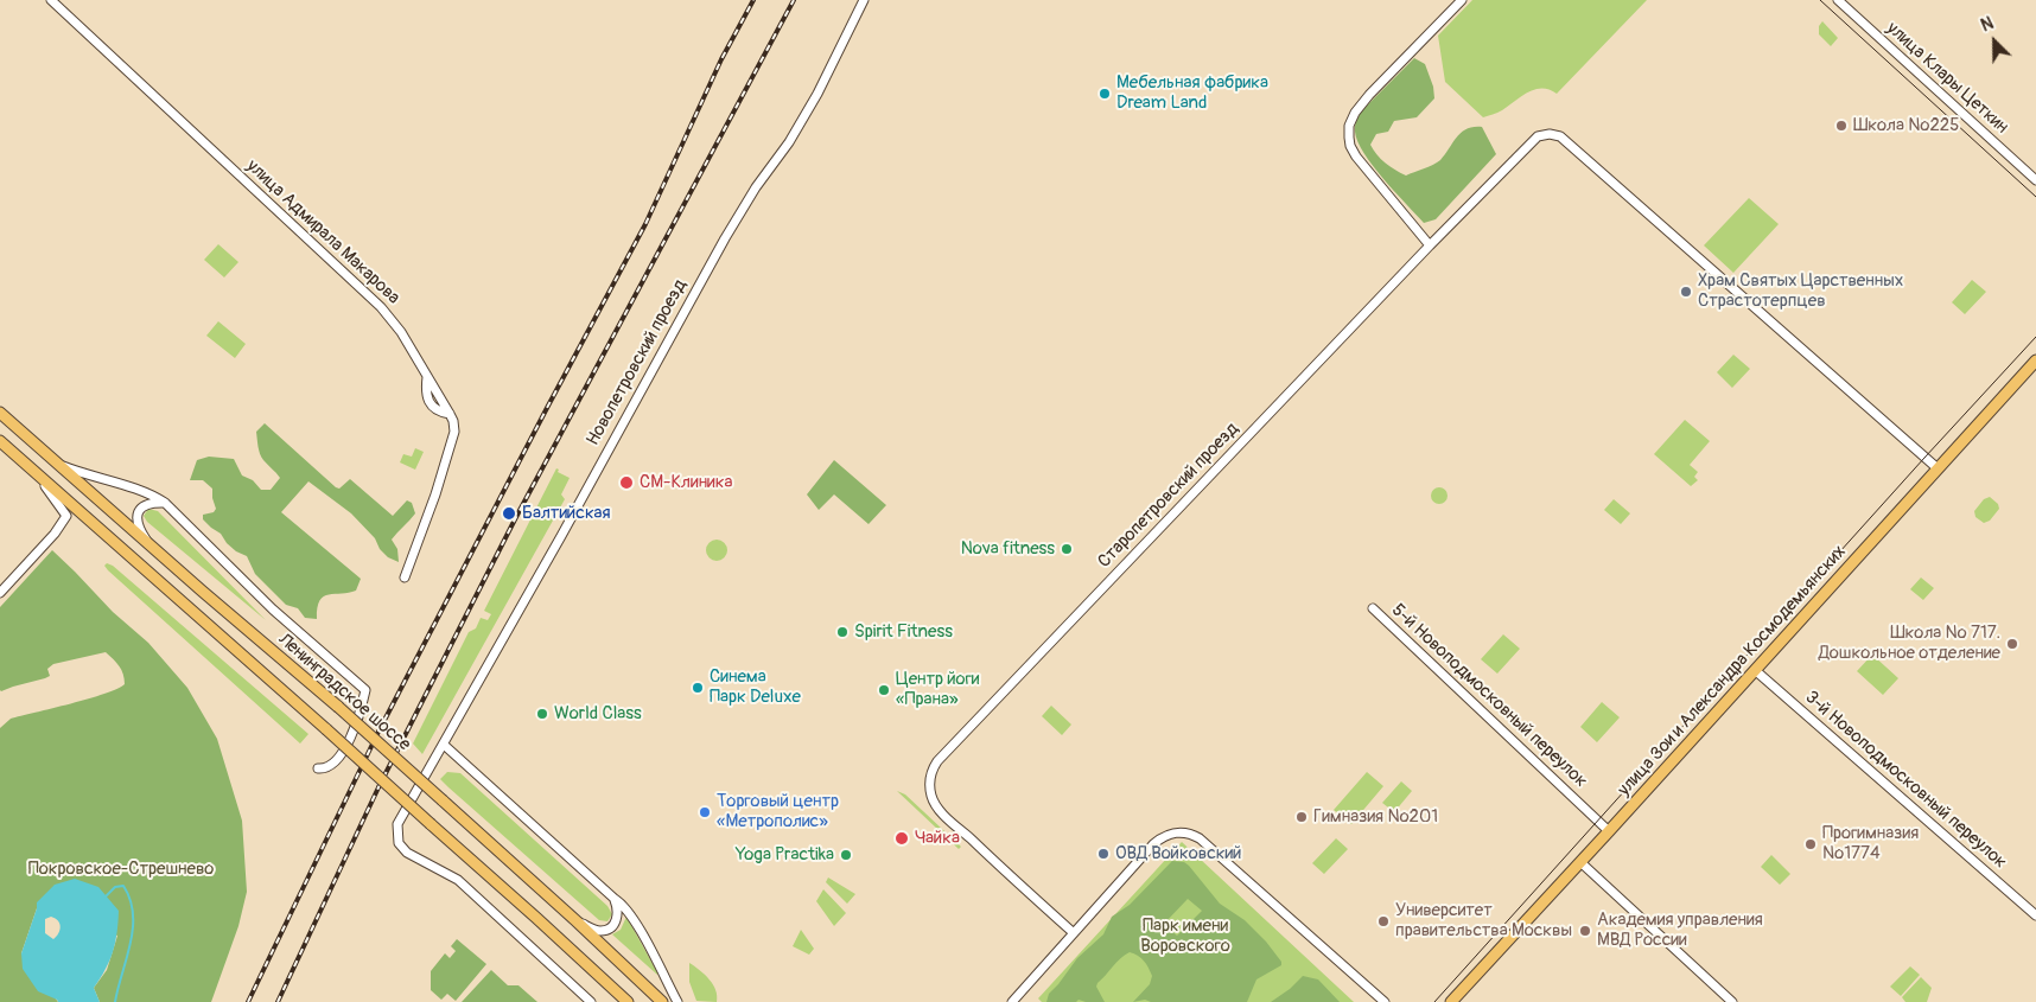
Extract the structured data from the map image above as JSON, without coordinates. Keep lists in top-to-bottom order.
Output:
{
  "streets": {
    "main road": ["улица Зои и Александра Космодемьянских", "Ленинградское шоссе"],
    "street": [
      "улица Клары Цеткин",
      "улица Адмирала Макарова",
      "Новопетровский проезд",
      "Старопетровский проезд",
      "5-й Новоподмосковный переулок",
      "3-й Новоподмосковный переулок"
    ]
  },
  "crossings": [
    ["Старопетровский проезд", "улица Зои и Александра Космодемьянских"],
    ["улица Зои и Александра Космодемьянских", "5-й Новоподмосковный переулок"],
    ["улица Зои и Александра Космодемьянских", "3-й Новоподмосковный переулок"]
  ],
  "parks": ["Покровское-Стрешнево", "Парк имени Воровского"],
  "places": [
    "Мебельная фабрика Dream Land",
    "Школа №225",
    "Храм Святых Царственных Страстотерпцев",
    "СМ-Клиника",
    "Балтийская",
    "Nova fitness",
    "Spirit Fitness",
    "Школа № 717. Дошкольное отделение",
    "Синема Парк Deluxe",
    "Центр йоги «Прана»",
    "World Class",
    "Торговый центр «Метрополис»",
    "Гимназия №201",
    "Чайка",
    "Прогимназия №1774",
    "ОВД Войковский",
    "Yoga Practika",
    "Университет правительства Москвы",
    "Академия управления МВД России"
  ],
  "north": "top left"
}
